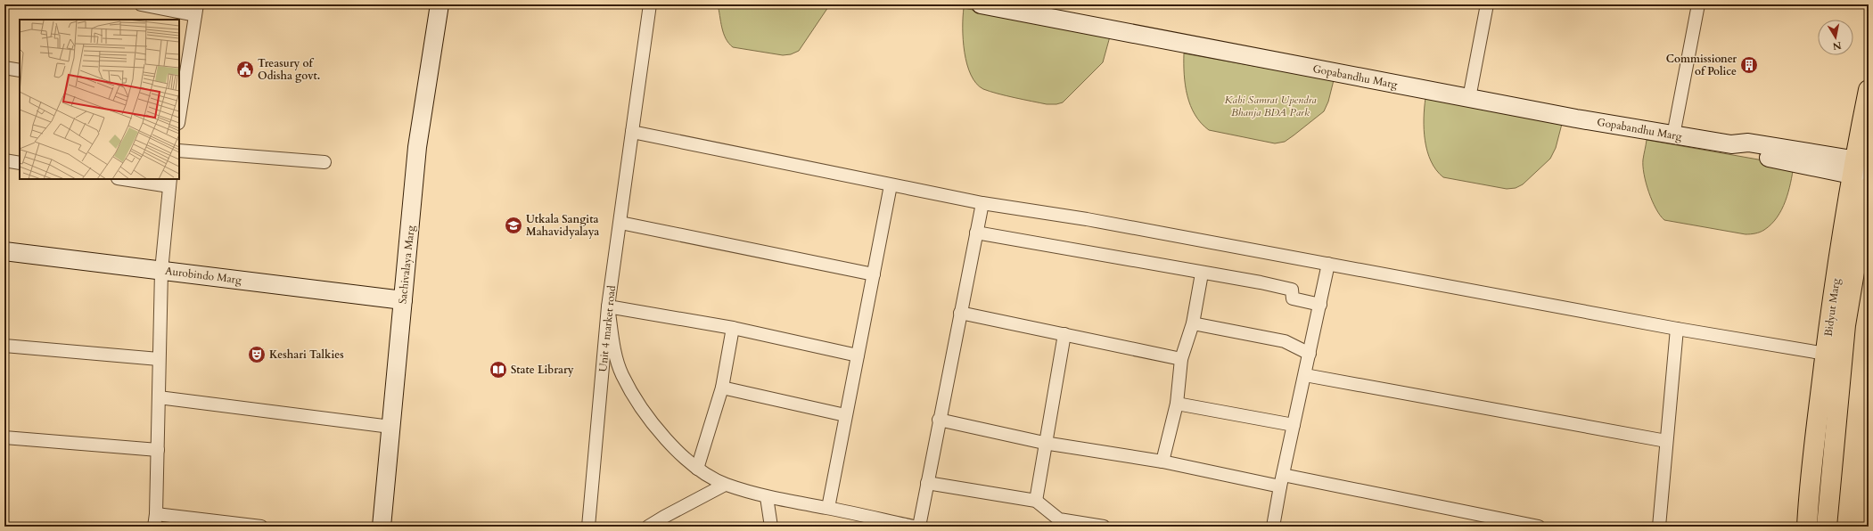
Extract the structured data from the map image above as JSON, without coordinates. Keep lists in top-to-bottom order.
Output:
{
  "streets": {
    "main road": ["Bidyut Marg"],
    "street": [
      "Gopabandhu Marg",
      "Sachivalaya Marg",
      "Aurobindo Marg",
      "Unit 4 market road"
    ]
  },
  "crossings": [
    ["Gopabandhu Marg", "Bidyut Marg"],
    ["Sachivalaya Marg", "Aurobindo Marg"]
  ],
  "parks": ["Kabi Samrat Upendra Bhanja BDA Park"],
  "places": {
    "building": ["Commissioner of Police"],
    "public building": ["Treasury of Odisha govt."],
    "school or university": ["Utkala Sangita Mahavidyalaya"],
    "theatre": ["Keshari Talkies"],
    "library": ["State Library"]
  },
  "north": "bottom"
}
